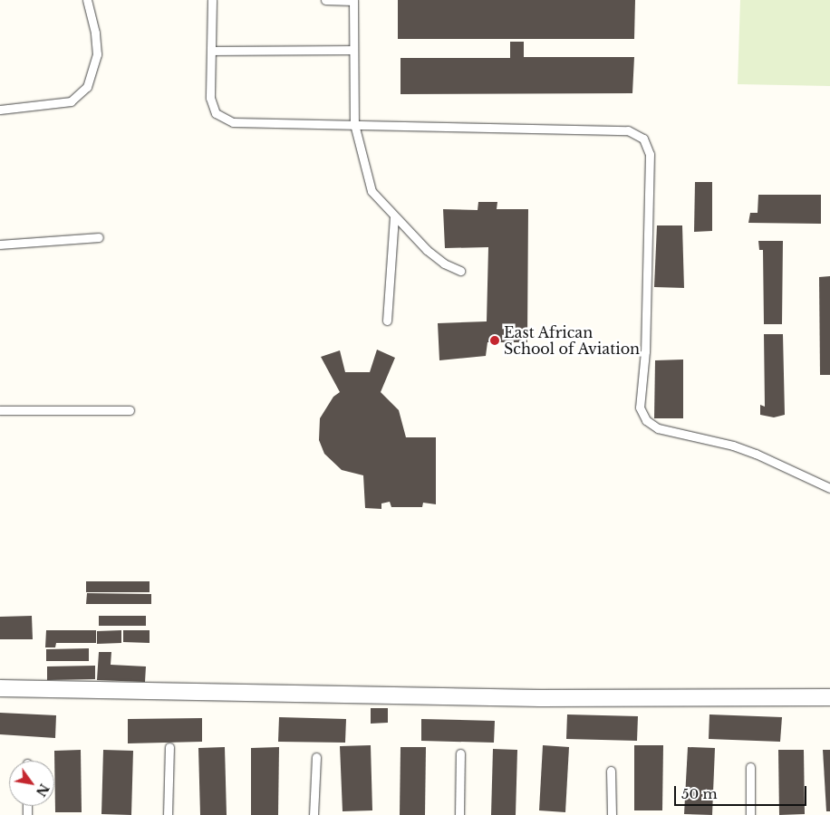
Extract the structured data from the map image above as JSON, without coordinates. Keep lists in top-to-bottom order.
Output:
{
  "places": ["East African School of Aviation"],
  "scale_bar": "50 m",
  "north": "bottom right"
}
